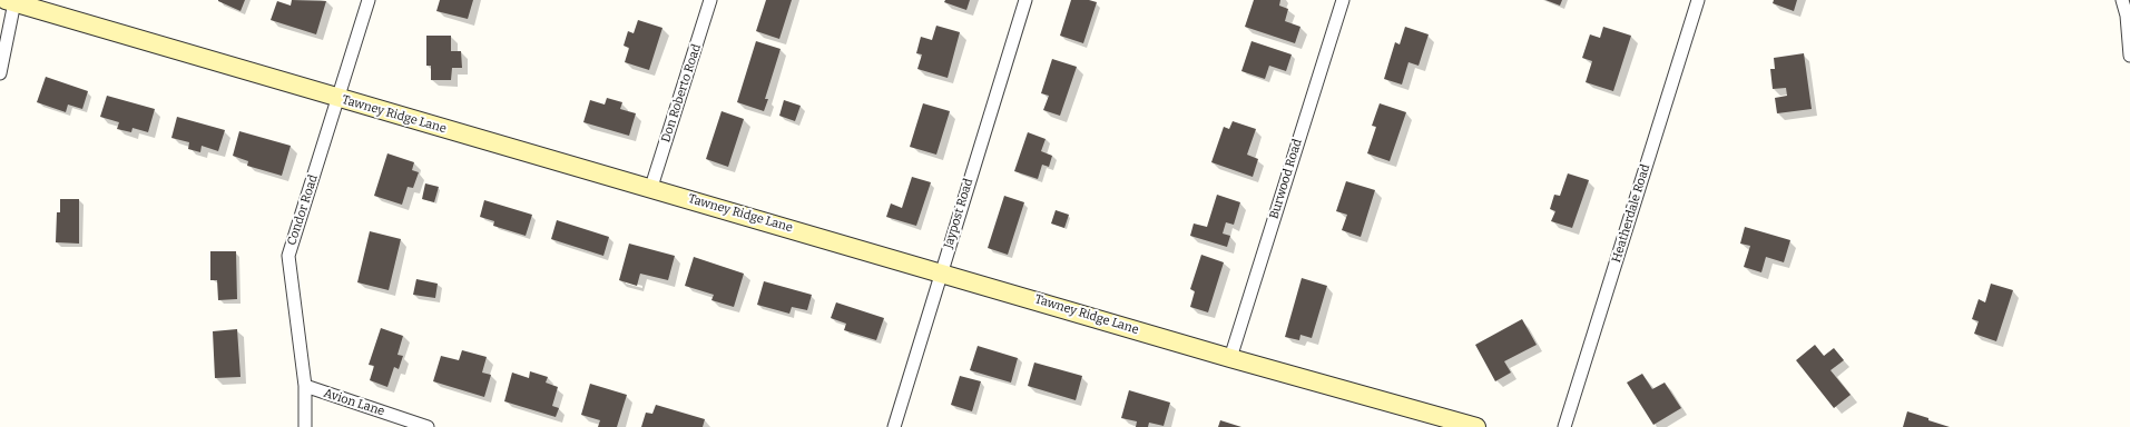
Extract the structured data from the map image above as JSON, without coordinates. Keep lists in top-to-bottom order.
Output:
{
  "streets": {
    "street": [
      "Don Roberto Road",
      "Tawney Ridge Lane",
      "Burwood Road",
      "Condor Road",
      "Jaypost Road",
      "Heatherdale Road",
      "Avion Lane"
    ]
  },
  "crossings": [
    ["Don Roberto Road", "Tawney Ridge Lane"],
    ["Tawney Ridge Lane", "Burwood Road"],
    ["Tawney Ridge Lane", "Condor Road"],
    ["Tawney Ridge Lane", "Jaypost Road"],
    ["Condor Road", "Avion Lane"]
  ]
}
